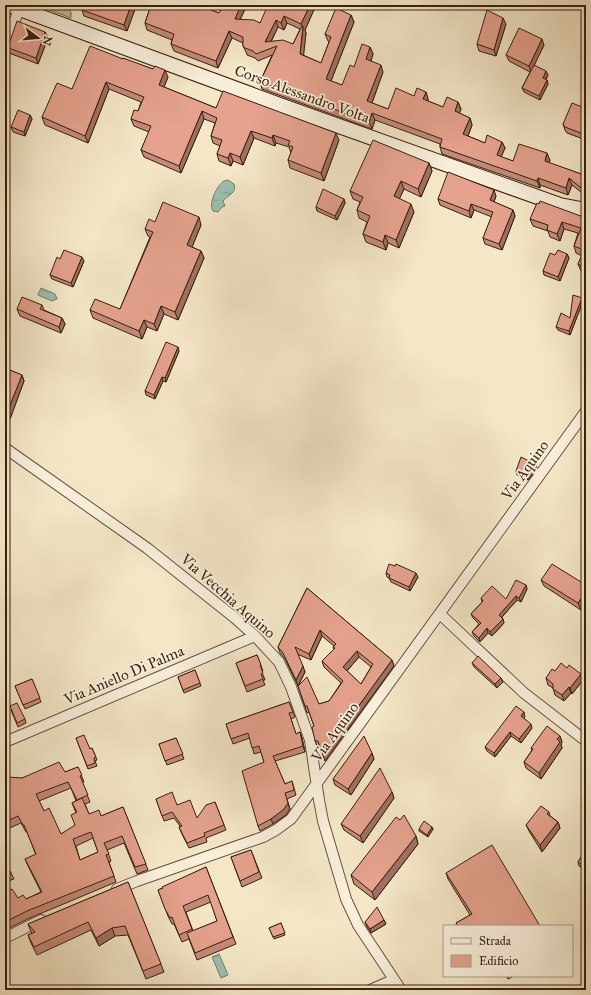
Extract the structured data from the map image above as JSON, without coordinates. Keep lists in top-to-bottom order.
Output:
{
  "streets": {
    "main road": ["Corso Alessandro Volta"],
    "street": ["Via Aquino", "Via Vecchia Aquino", "Via Aniello Di Palma"]
  },
  "crossings": [
    ["Via Aquino", "Via Vecchia Aquino"],
    ["Via Vecchia Aquino", "Via Aniello Di Palma"]
  ],
  "legend": ["Strada", "Edificio"],
  "north": "right"
}
